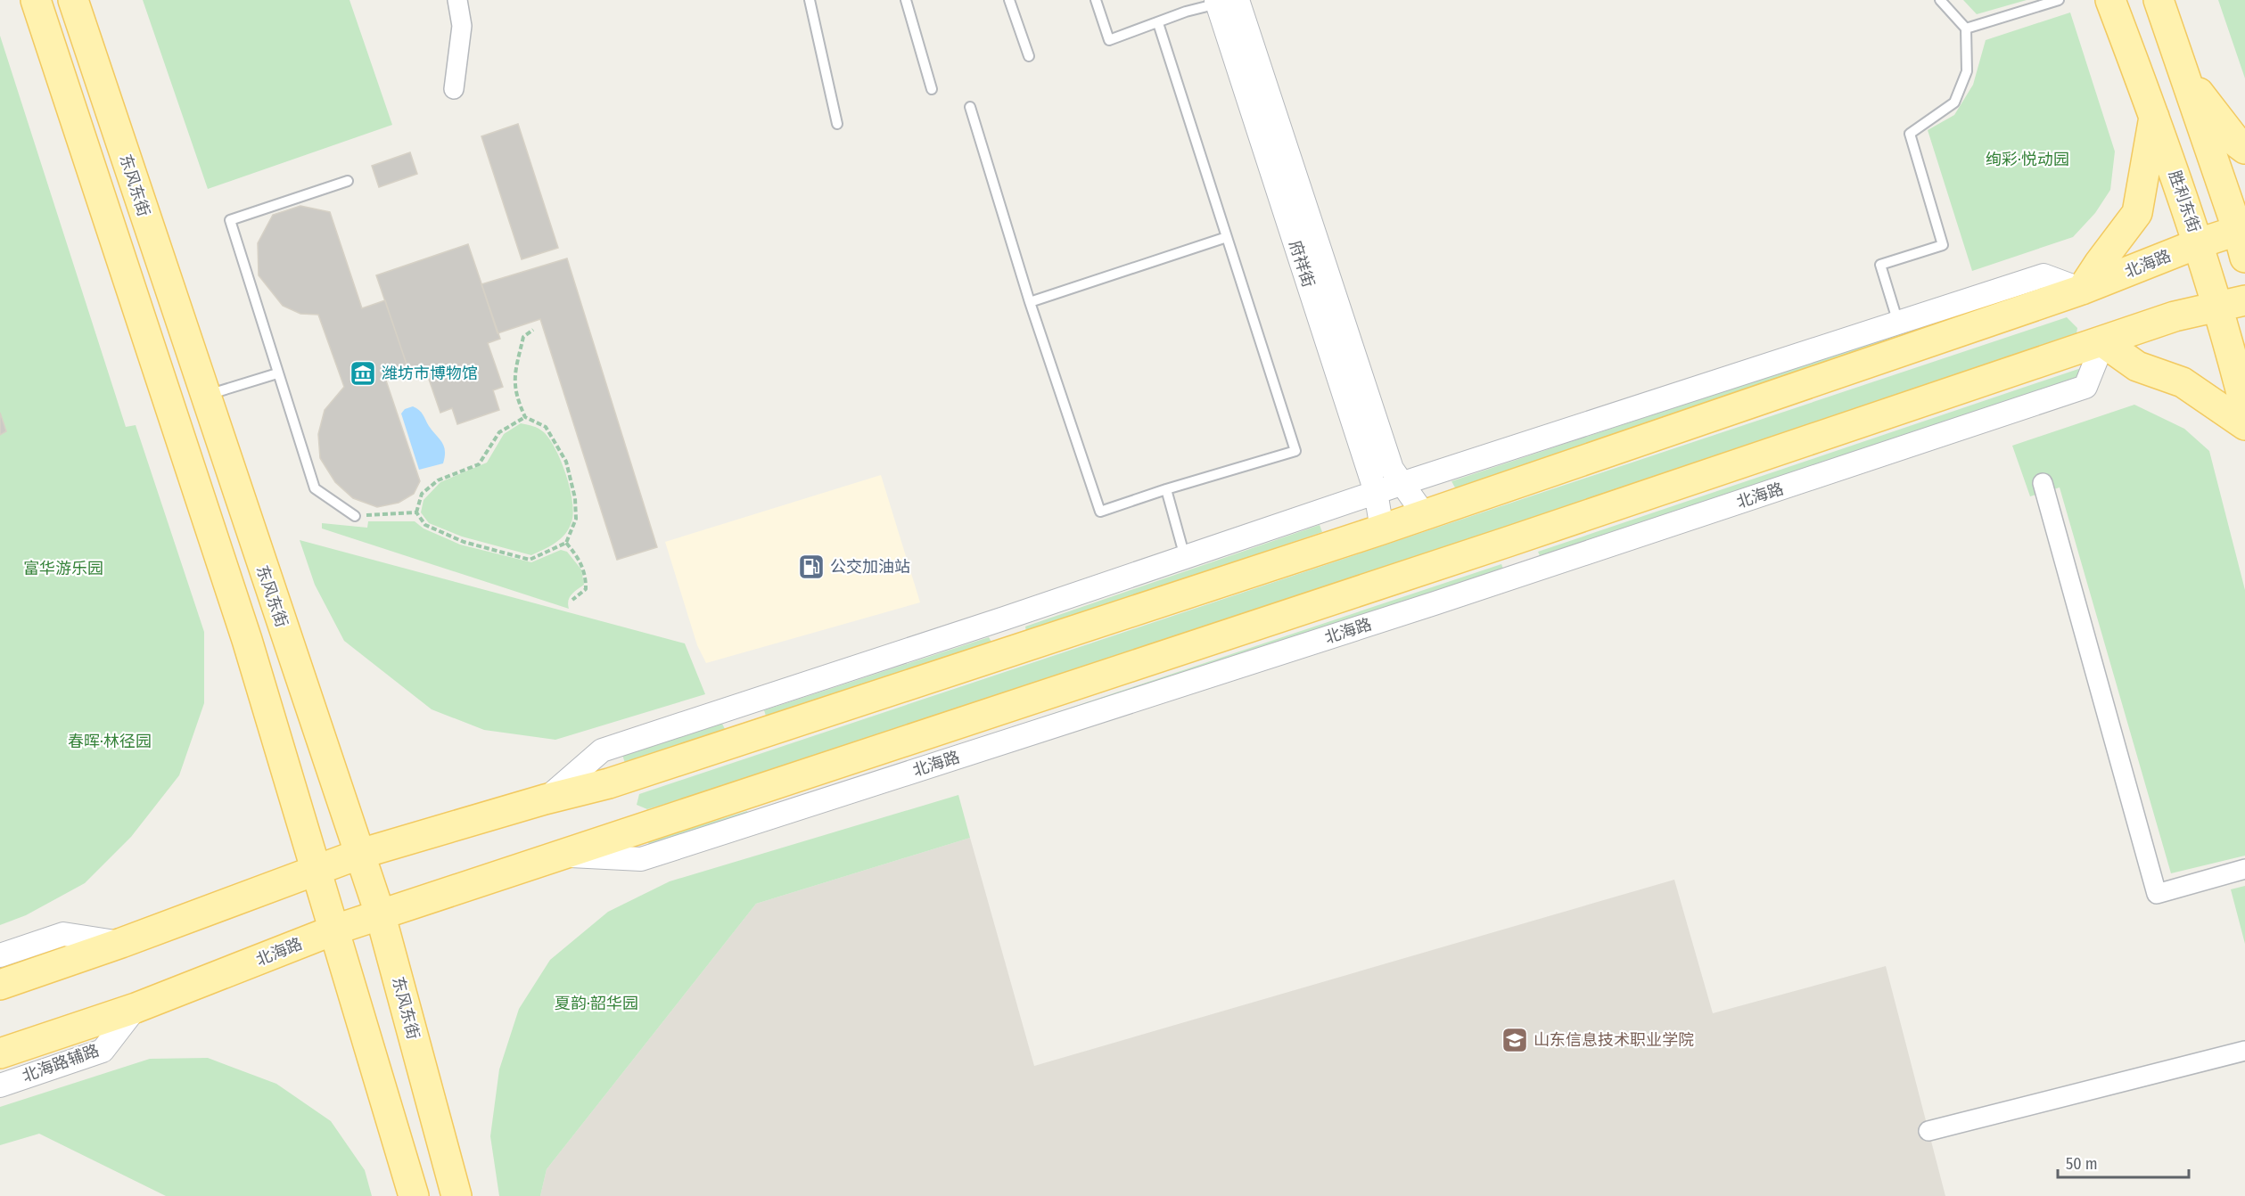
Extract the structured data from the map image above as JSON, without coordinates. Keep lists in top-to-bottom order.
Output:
{
  "streets": {
    "main road": ["东风东街", "胜利东街", "北海路"],
    "street": ["府祥街", "北海路辅路"]
  },
  "crossings": [
    ["东风东街", "北海路"],
    ["胜利东街", "北海路"],
    ["府祥街", "北海路"],
    ["北海路", "北海路辅路"]
  ],
  "parks": [
    "绚彩·悦动园",
    "富华游乐园",
    "春晖·林径园",
    "夏韵·韶华园"
  ],
  "places": {
    "museum": ["潍坊市博物馆"],
    "fuel station": ["公交加油站"],
    "school or university": ["山东信息技术职业学院"]
  },
  "scale_bar": "50 m"
}
